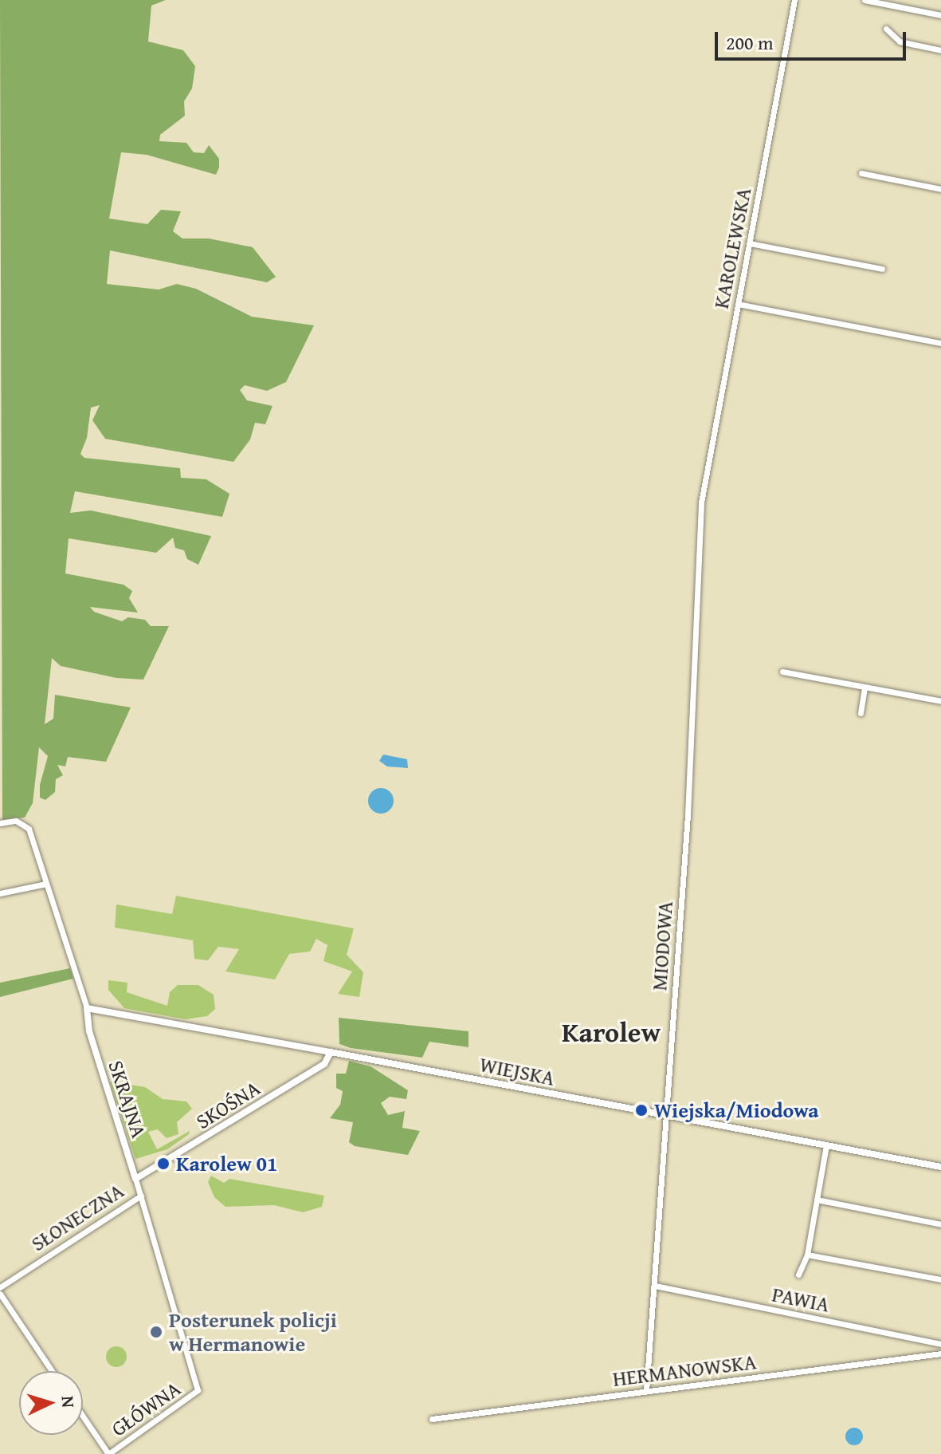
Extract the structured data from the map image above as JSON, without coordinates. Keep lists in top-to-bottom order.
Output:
{
  "streets": {
    "street": [
      "KAROLEWSKA",
      "MIODOWA",
      "WIEJSKA",
      "SKRAJNA",
      "SKOŚNA",
      "SŁONECZNA",
      "PAWIA",
      "HERMANOWSKA",
      "GŁÓWNA"
    ]
  },
  "crossings": [
    ["KAROLEWSKA", "MIODOWA"],
    ["MIODOWA", "WIEJSKA"],
    ["MIODOWA", "PAWIA"],
    ["MIODOWA", "HERMANOWSKA"],
    ["WIEJSKA", "SKRAJNA"],
    ["WIEJSKA", "SKOŚNA"],
    ["SKRAJNA", "SKOŚNA"],
    ["SKRAJNA", "SŁONECZNA"],
    ["SKRAJNA", "GŁÓWNA"]
  ],
  "districts": ["Karolew"],
  "places": ["Wiejska/Miodowa", "Karolew 01", "Posterunek policji w Hermanowie"],
  "scale_bar": "200 m",
  "north": "right"
}
